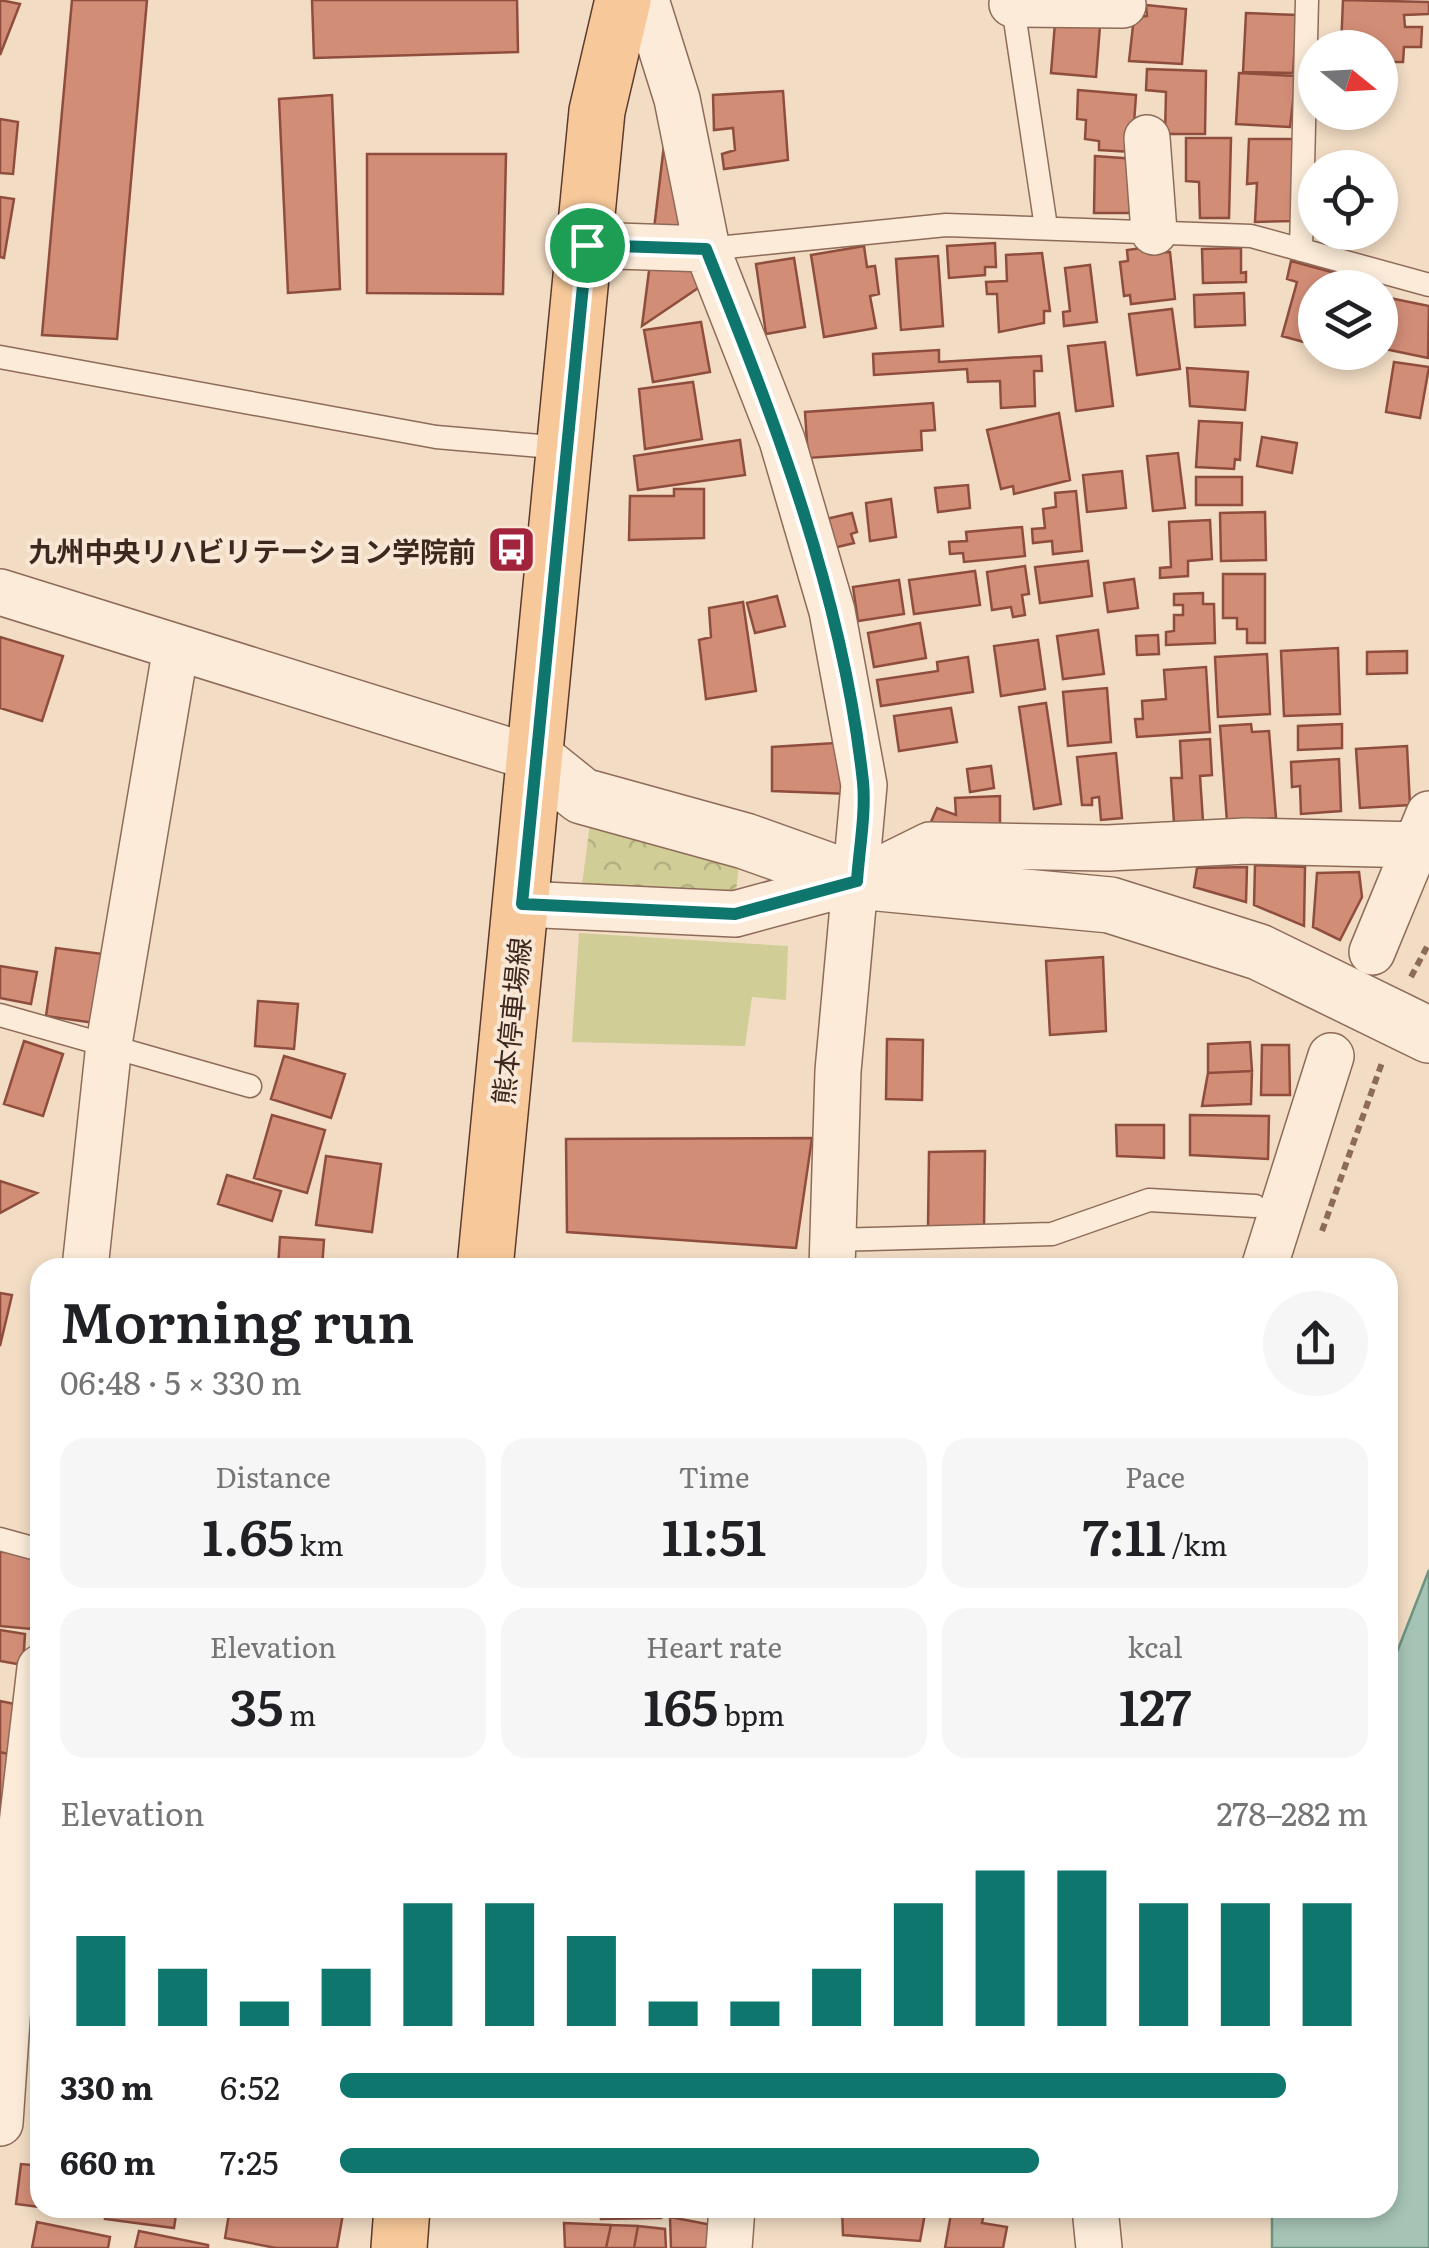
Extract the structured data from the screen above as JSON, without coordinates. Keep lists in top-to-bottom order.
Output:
{
  "streets": {
    "main road": ["熊本停車場線"]
  },
  "places": {
    "bus stop": ["九州中央リハビリテーション学院前"]
  },
  "north": "right",
  "page": {
    "heading": ["Morning run", "06:48 · 5 × 330 m"],
    "stats": [
      ["Distance", "1.65 km"],
      ["Time", "11:51"],
      ["Pace", "7:11 /km"],
      ["Elevation", "35 m"],
      ["Heart rate", "165 bpm"],
      ["kcal", "127"]
    ],
    "chart": ["Elevation", "278–282 m"],
    "list": [
      {
        "name": "330 m",
        "note": "6:52"
      },
      {
        "name": "660 m",
        "note": "7:25"
      }
    ]
  }
}
